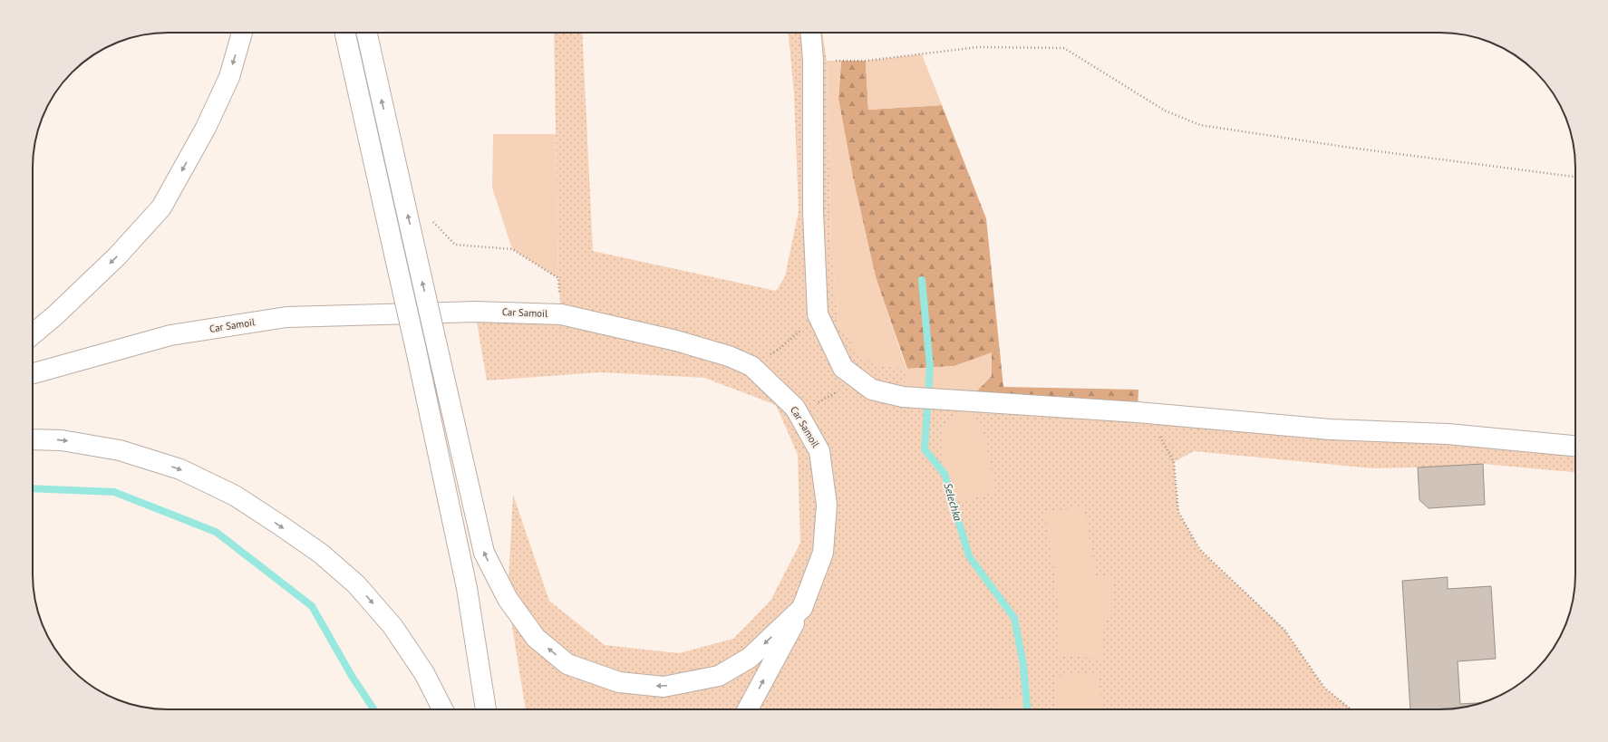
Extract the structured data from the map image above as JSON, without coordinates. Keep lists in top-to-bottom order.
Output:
{
  "streets": {
    "main road": ["Car Samoil"]
  },
  "water": ["Selechka"]
}
